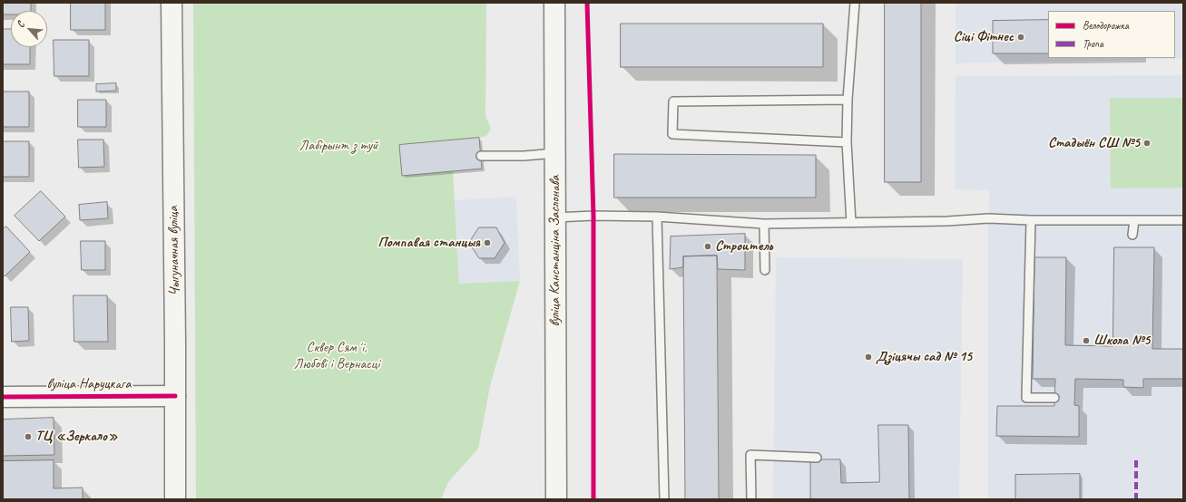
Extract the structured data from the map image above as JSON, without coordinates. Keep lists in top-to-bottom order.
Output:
{
  "streets": {
    "main road": ["Чыгуначная вуліца", "вуліца Канстанціна Заслонава", "вуліца Наруцкага"]
  },
  "crossings": [
    ["Чыгуначная вуліца", "вуліца Наруцкага"]
  ],
  "parks": ["Лабірынт з туй", "Сквер Сямʼі, Любові і Вернасці"],
  "places": [
    "Сіці Фітнес",
    "Стадыён СШ №5",
    "Помпавая станцыя",
    "Строитель",
    "Школа №5",
    "Дзіцячы сад № 15",
    "ТЦ «Зеркало»"
  ],
  "legend": ["Велодорожка", "Тропа"],
  "north": "top left"
}
